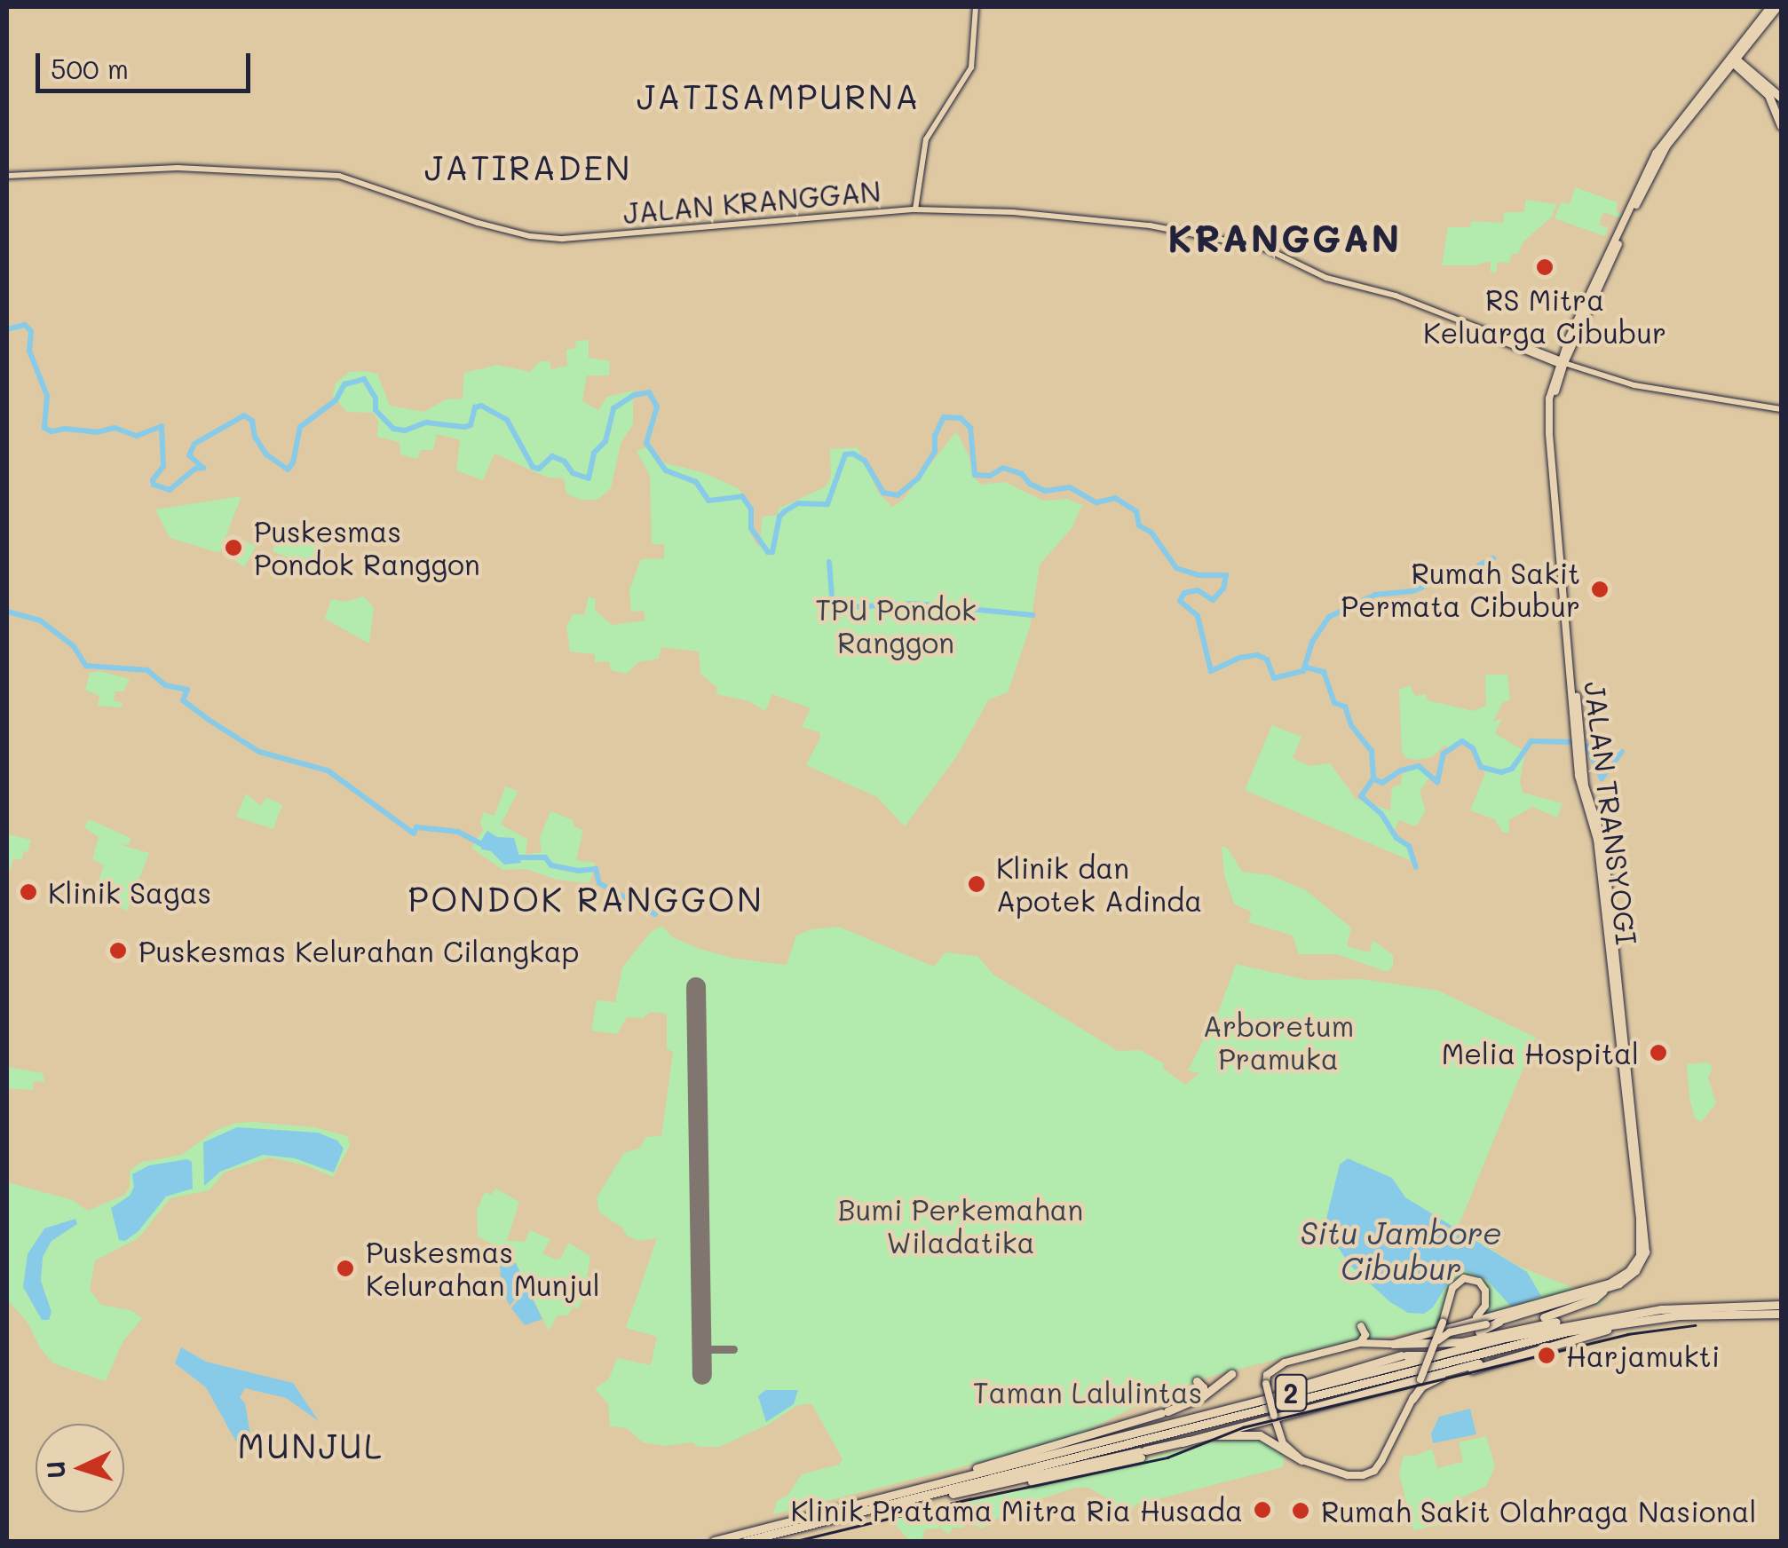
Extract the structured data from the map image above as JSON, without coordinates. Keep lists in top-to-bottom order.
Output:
{
  "streets": {
    "highway": ["JALAN TRANSYOGI", "2"],
    "main road": ["JALAN KRANGGAN"]
  },
  "crossings": [
    ["JALAN KRANGGAN", "JALAN TRANSYOGI"]
  ],
  "districts": [
    "JATISAMPURNA",
    "JATIRADEN",
    "KRANGGAN",
    "PONDOK RANGGON",
    "MUNJUL"
  ],
  "water": ["Situ Jambore Cibubur"],
  "parks": [
    "TPU Pondok Ranggon",
    "Arboretum Pramuka",
    "Bumi Perkemahan Wiladatika",
    "Taman Lalulintas"
  ],
  "places": [
    "RS Mitra Keluarga Cibubur",
    "Puskesmas Pondok Ranggon",
    "Rumah Sakit Permata Cibubur",
    "Klinik dan Apotek Adinda",
    "Klinik Sagas",
    "Puskesmas Kelurahan Cilangkap",
    "Melia Hospital",
    "Puskesmas Kelurahan Munjul",
    "Harjamukti",
    "Klinik Pratama Mitra Ria Husada",
    "Rumah Sakit Olahraga Nasional"
  ],
  "scale_bar": "500 m",
  "north": "left"
}
